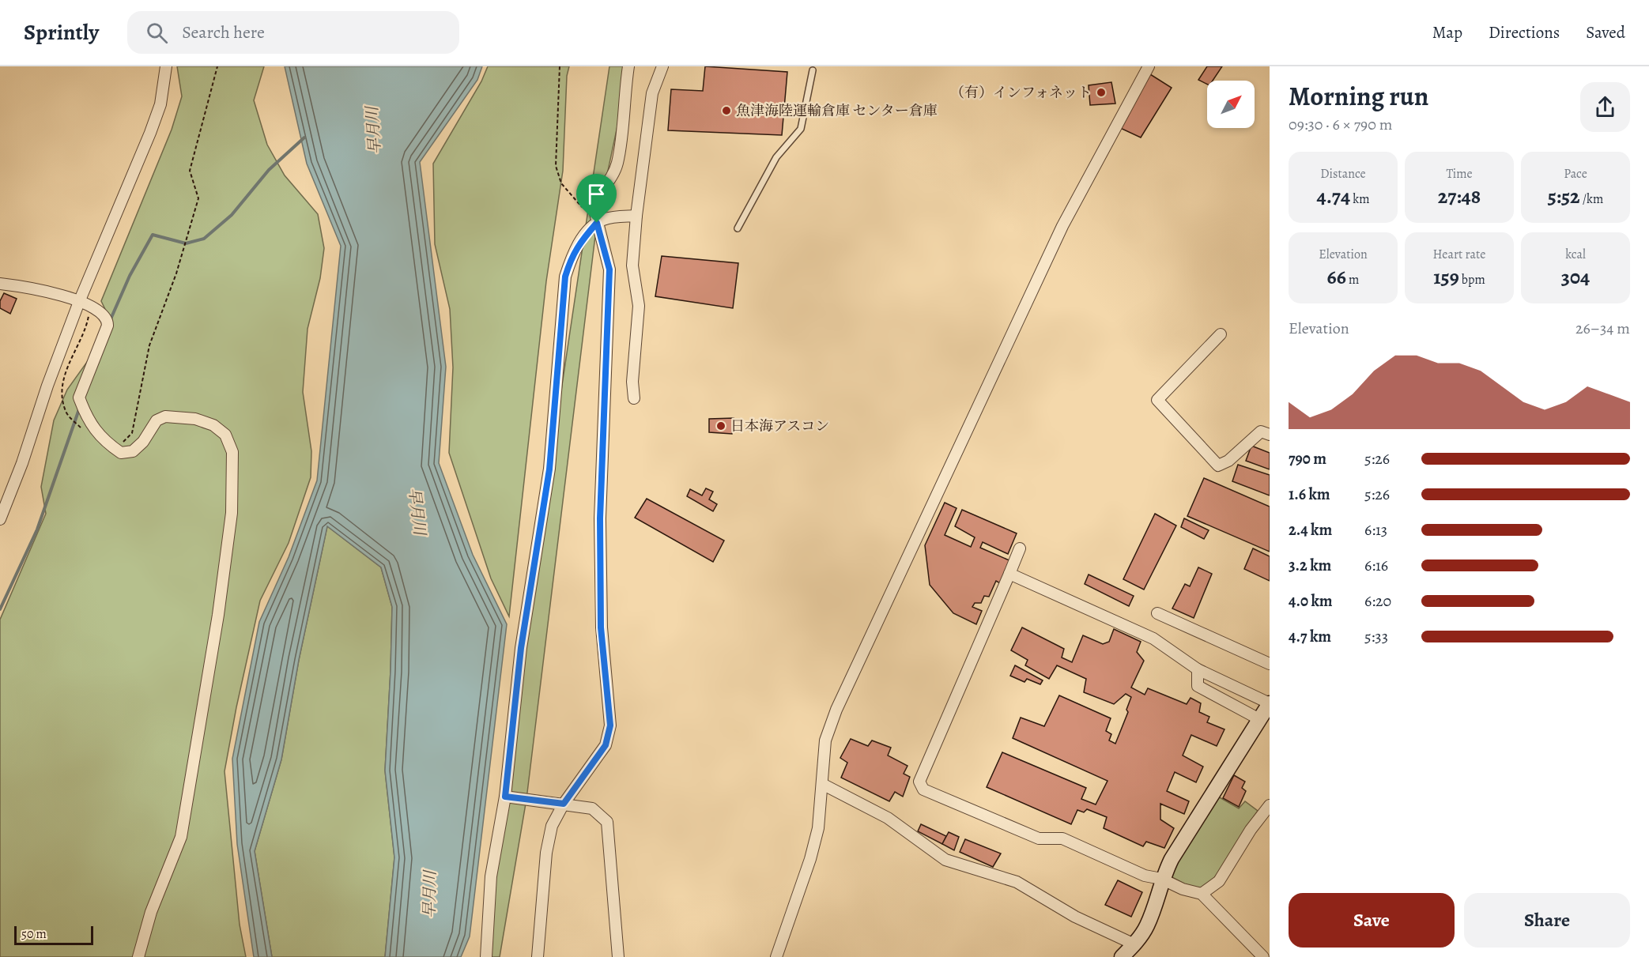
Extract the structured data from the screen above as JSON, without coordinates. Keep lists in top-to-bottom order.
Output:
{
  "water": ["早月川"],
  "places": ["（有）インフォネット", "魚津海陸運輸倉庫 センター倉庫", "日本海アスコン"],
  "scale_bar": "50 m",
  "north": "top right",
  "page": {
    "header": "Sprintly",
    "search": "Search here",
    "nav": ["Map", "Directions", "Saved"],
    "heading": ["Morning run", "09:30 · 6 × 790 m"],
    "stats": [
      ["Distance", "4.74 km"],
      ["Time", "27:48"],
      ["Pace", "5:52 /km"],
      ["Elevation", "66 m"],
      ["Heart rate", "159 bpm"],
      ["kcal", "304"]
    ],
    "chart": ["Elevation", "26–34 m"],
    "list": [
      {
        "name": "790 m",
        "note": "5:26"
      },
      {
        "name": "1.6 km",
        "note": "5:26"
      },
      {
        "name": "2.4 km",
        "note": "6:13"
      },
      {
        "name": "3.2 km",
        "note": "6:16"
      },
      {
        "name": "4.0 km",
        "note": "6:20"
      },
      {
        "name": "4.7 km",
        "note": "5:33"
      }
    ],
    "buttons": ["Save", "Share"],
    "scale": "50 m"
  }
}
